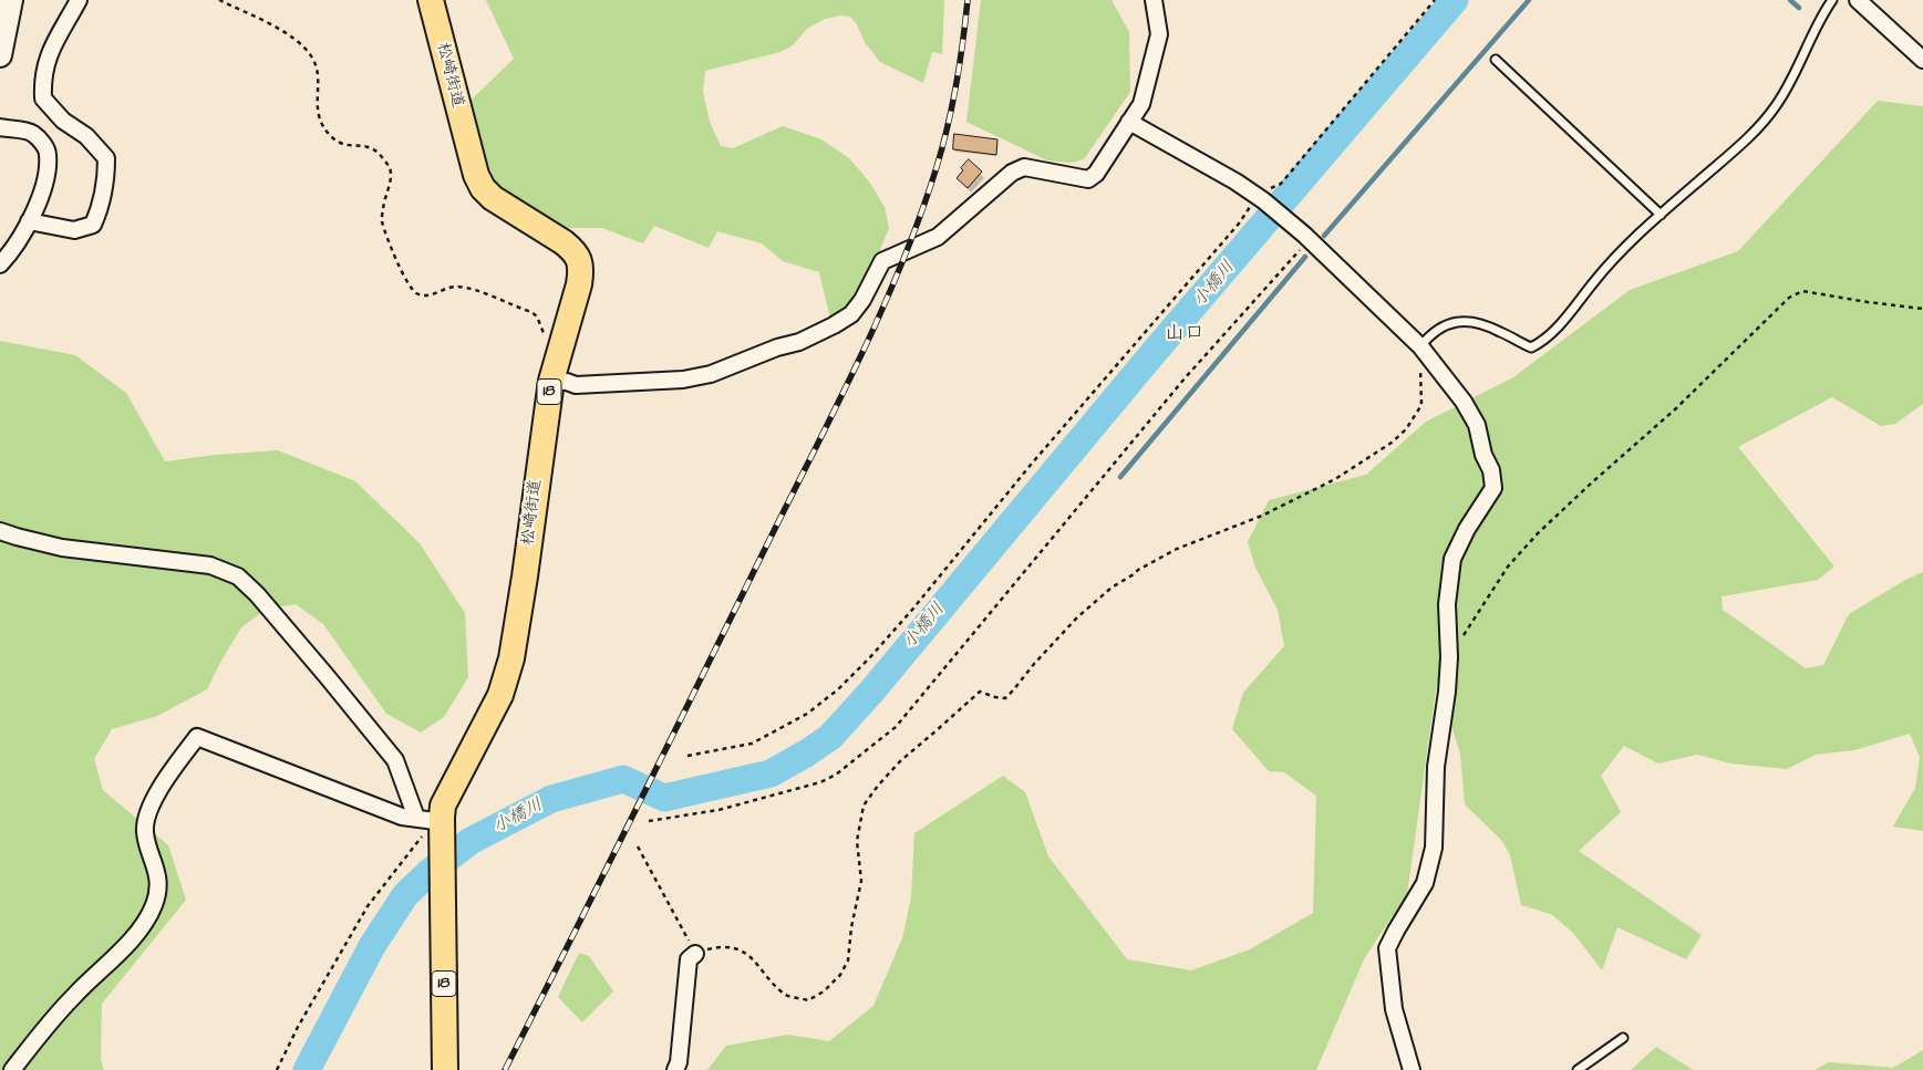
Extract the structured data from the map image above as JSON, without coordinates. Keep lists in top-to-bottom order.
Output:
{
  "streets": {
    "main road": ["松崎街道", "18"]
  },
  "districts": ["山口"],
  "water": ["小橋川"]
}
